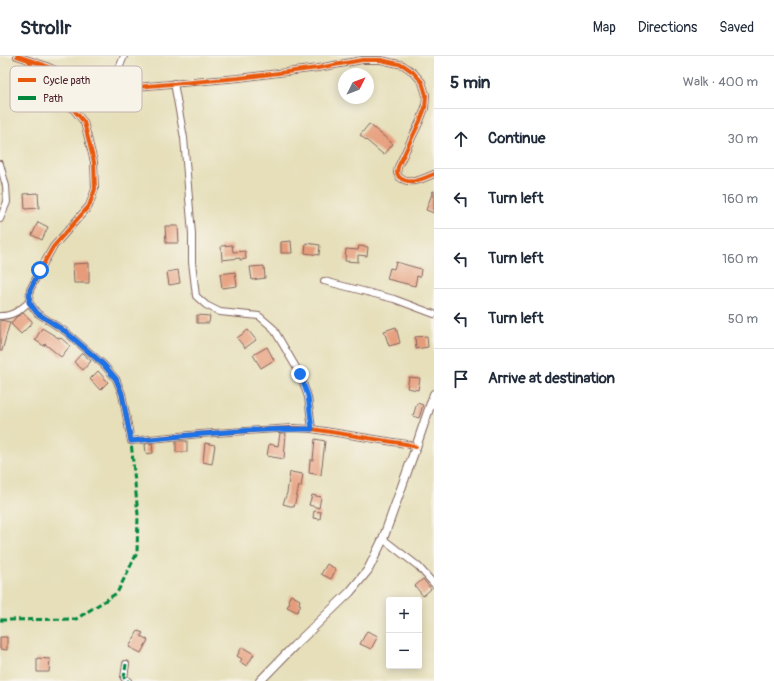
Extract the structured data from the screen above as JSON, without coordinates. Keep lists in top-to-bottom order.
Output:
{
  "legend": ["Cycle path", "Path"],
  "north": "top right",
  "page": {
    "header": "Strollr",
    "nav": ["Map", "Directions", "Saved"],
    "heading": ["5 min", "Walk · 400 m"],
    "list": [
      ["Continue", "30 m"],
      ["Turn left", "160 m"],
      ["Turn left", "160 m"],
      ["Turn left", "50 m"],
      "Arrive at destination"
    ],
    "map_buttons": ["+", "−"]
  }
}
